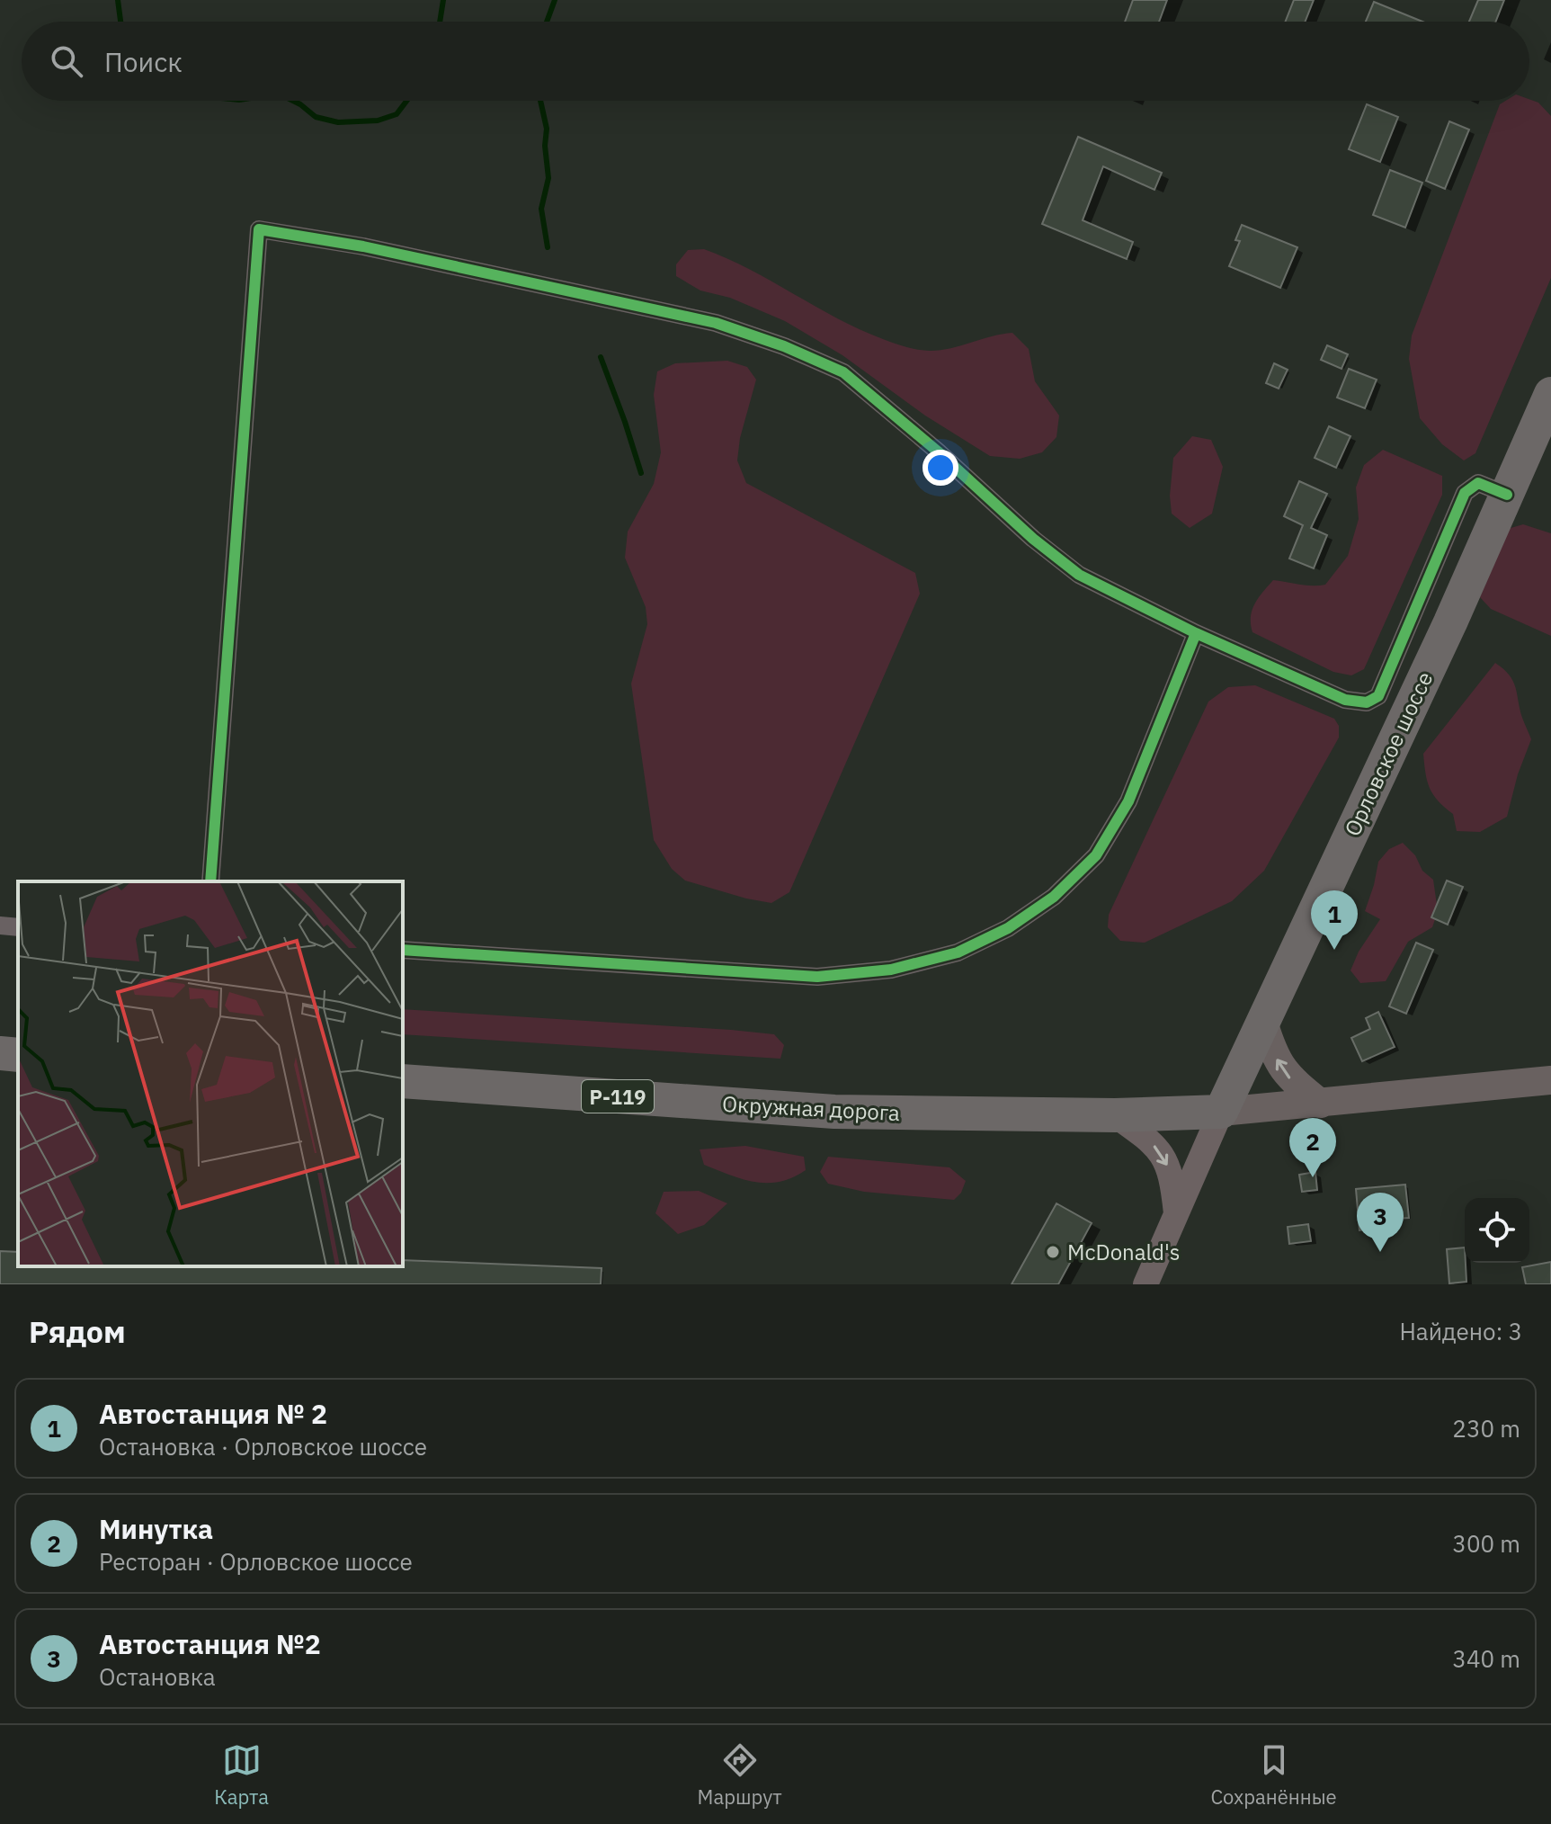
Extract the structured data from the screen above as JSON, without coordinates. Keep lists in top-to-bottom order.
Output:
{
  "streets": {
    "highway": ["Орловское шоссе", "Р-119", "Окружная дорога"]
  },
  "crossings": [
    ["Орловское шоссе", "Окружная дорога"]
  ],
  "places": ["McDonald's"],
  "page": {
    "search": "Поиск",
    "pins": ["1", "2", "3"],
    "heading": ["Рядом", "Найдено: 3"],
    "list": [
      {
        "mark": "1",
        "name": "Автостанция № 2",
        "note": "Остановка · Орловское шоссе",
        "value": "230 m"
      },
      {
        "mark": "2",
        "name": "Минутка",
        "note": "Ресторан · Орловское шоссе",
        "value": "300 m"
      },
      {
        "mark": "3",
        "name": "Автостанция №2",
        "note": "Остановка",
        "value": "340 m"
      }
    ],
    "nav": ["Карта", "Маршрут", "Сохранённые"]
  }
}
